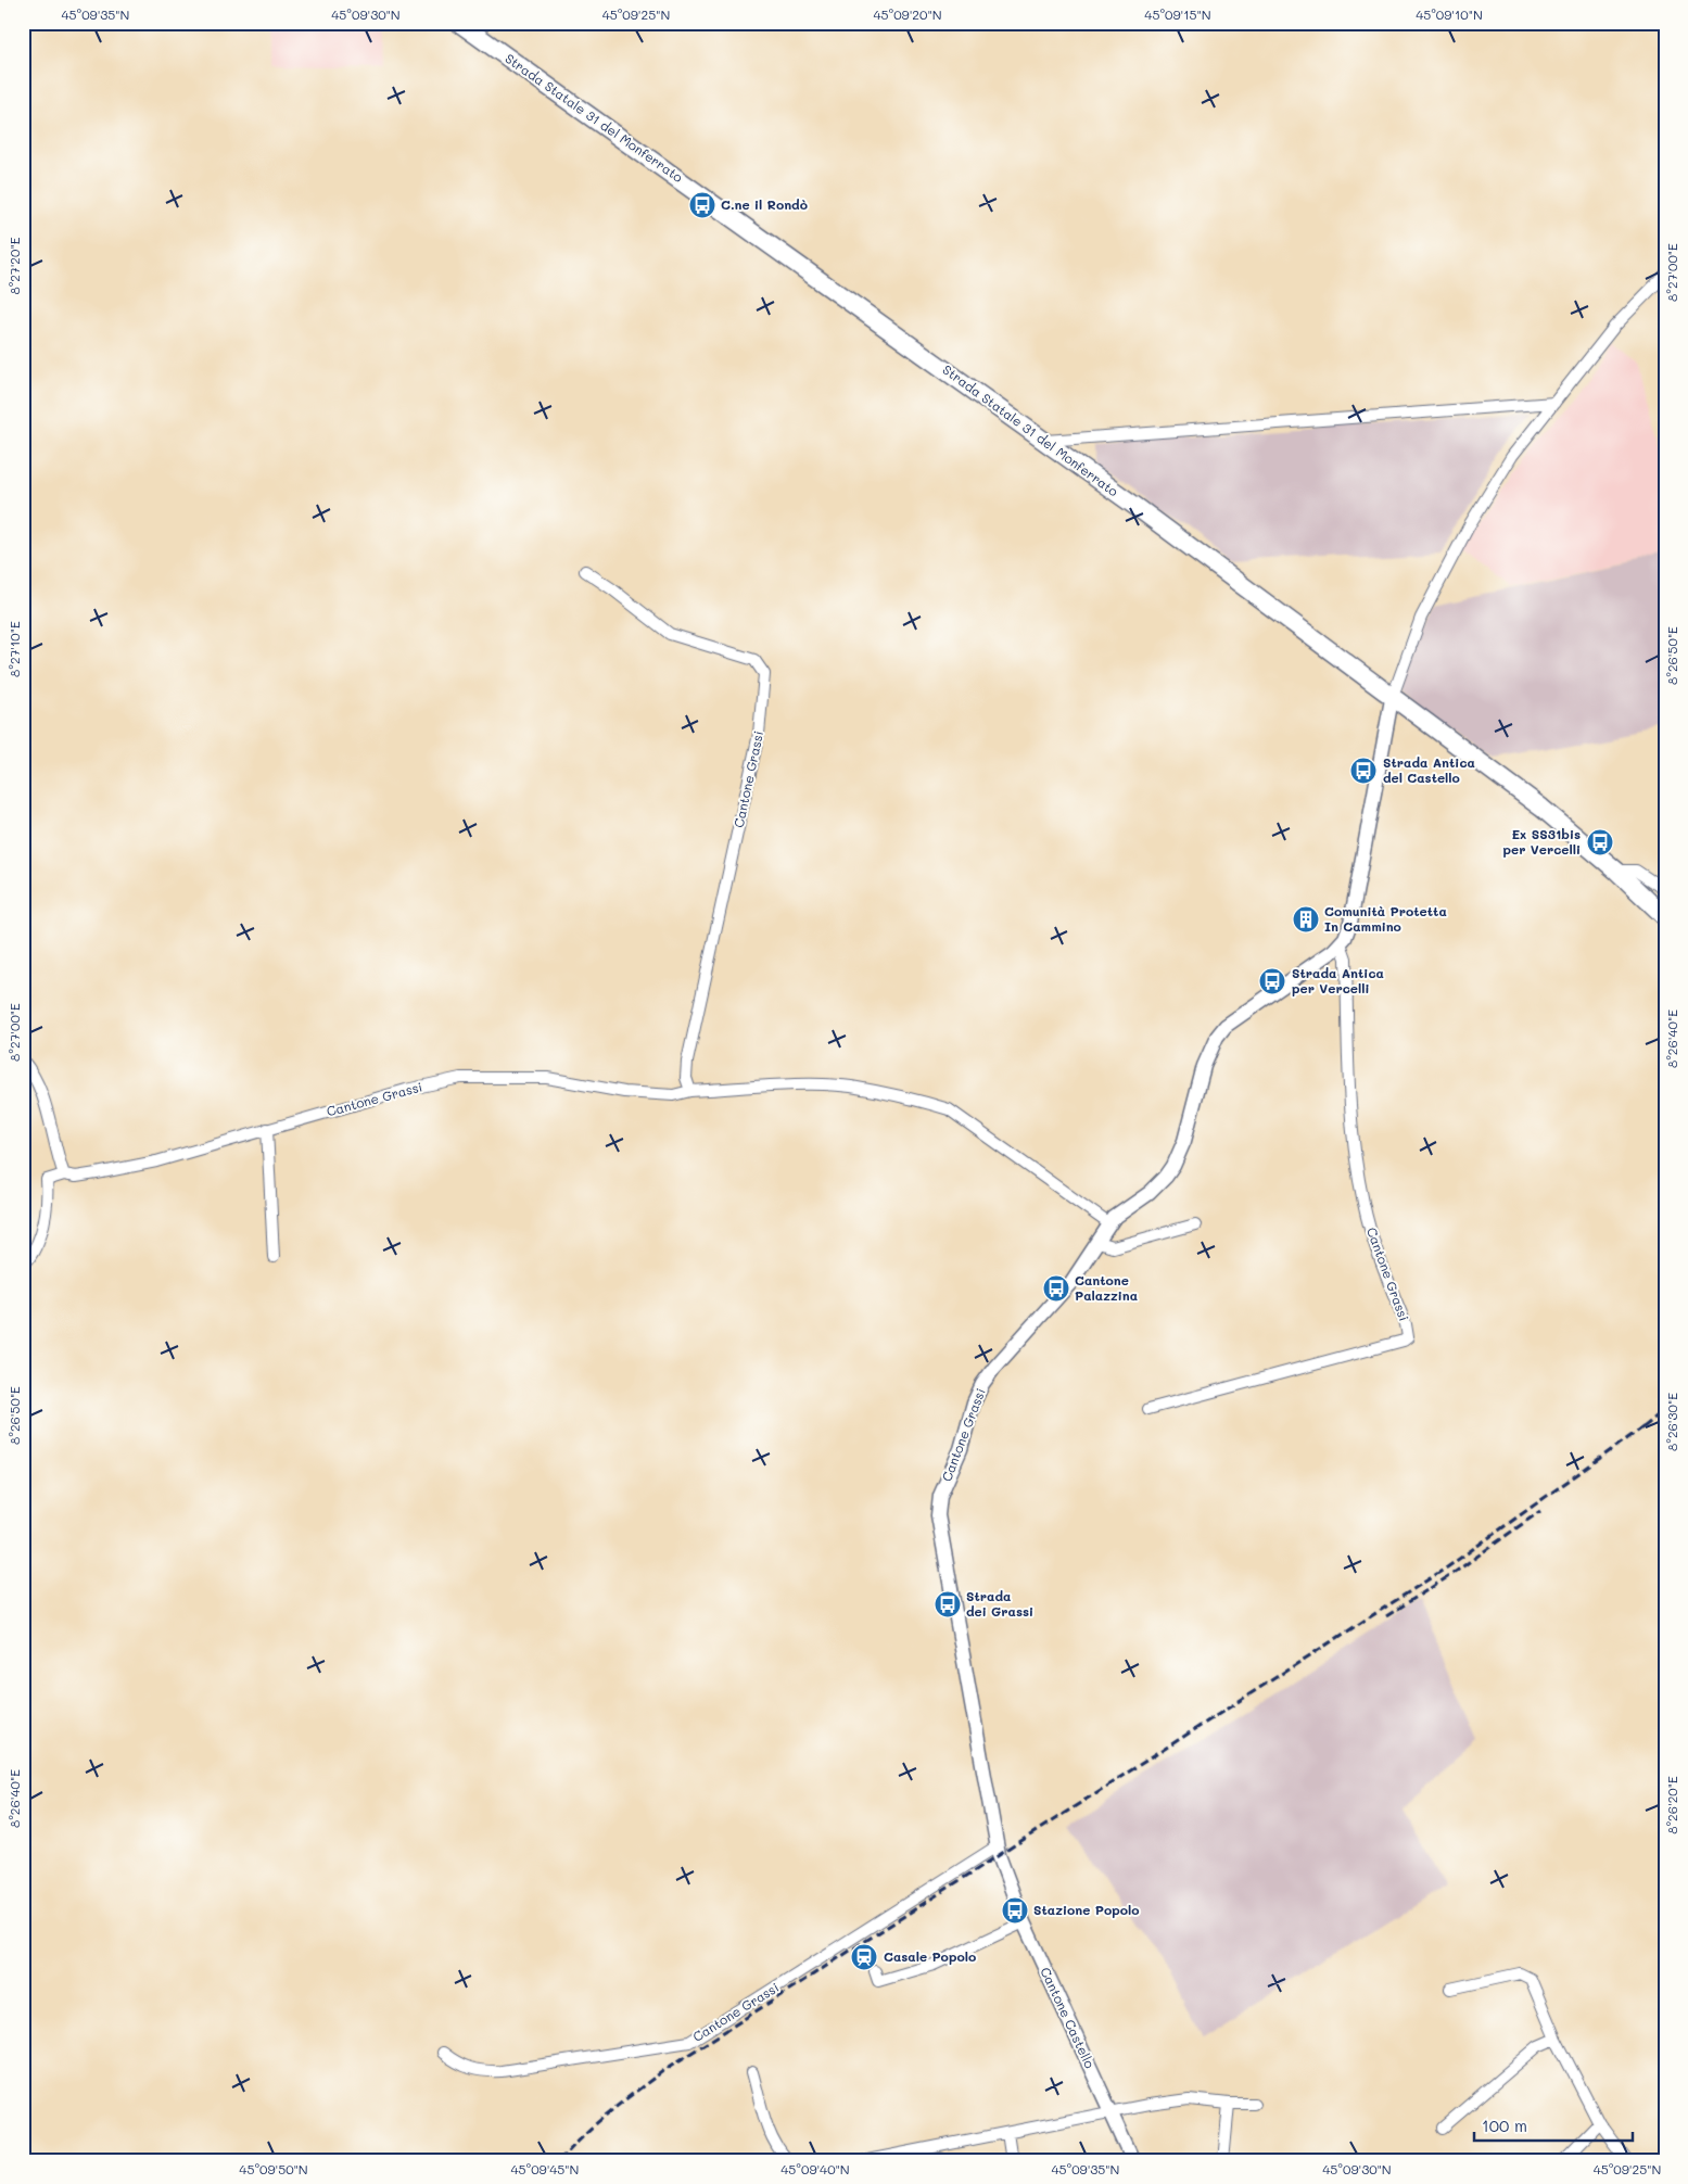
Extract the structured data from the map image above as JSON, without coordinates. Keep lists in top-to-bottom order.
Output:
{
  "streets": {
    "main road": ["Strada Statale 31 del Monferrato"],
    "street": ["Cantone Grassi", "Cantone Castello"]
  },
  "crossings": [
    ["Cantone Grassi", "Cantone Castello"]
  ],
  "places": {
    "bus stop": [
      "C.ne il Rondò",
      "Strada Antica del Castello",
      "Ex SS31bis per Vercelli",
      "Strada Antica per Vercelli",
      "Cantone Palazzina",
      "Strada dei Grassi",
      "Stazione Popolo"
    ],
    "building": ["Comunità Protetta In Cammino"],
    "station": ["Casale Popolo"]
  },
  "scale_bar": "100 m",
  "coordinates": [
    "45°09'35\"N",
    "45°09'30\"N",
    "45°09'25\"N",
    "45°09'20\"N",
    "45°09'15\"N",
    "45°09'10\"N",
    "8°27'20\"E",
    "8°27'00\"E",
    "8°27'10\"E",
    "8°26'50\"E",
    "8°26'40\"E",
    "8°26'30\"E",
    "8°26'20\"E",
    "45°09'50\"N",
    "45°09'45\"N",
    "45°09'40\"N"
  ]
}
